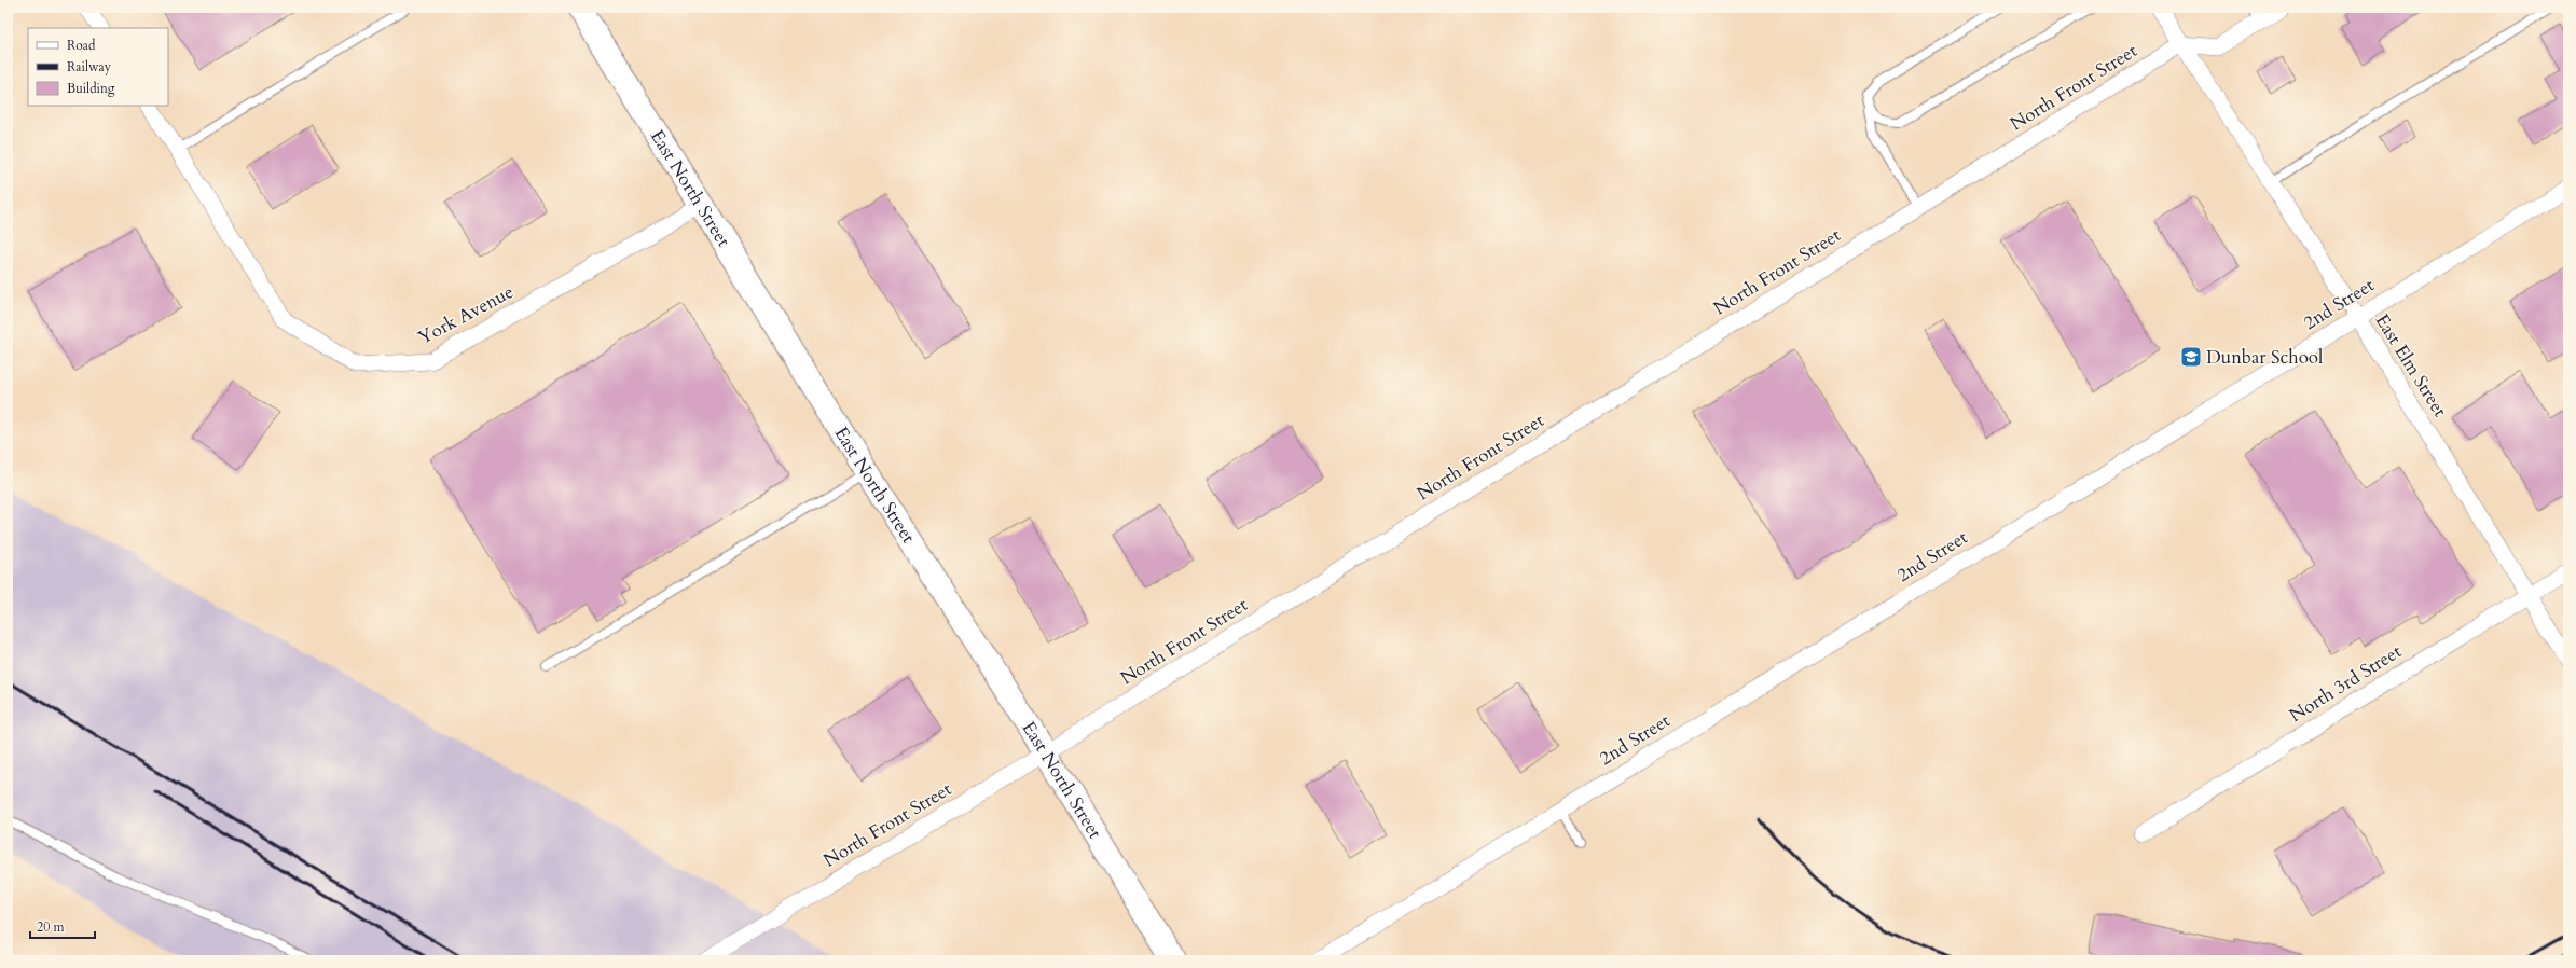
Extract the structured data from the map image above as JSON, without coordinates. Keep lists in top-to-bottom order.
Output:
{
  "streets": {
    "street": [
      "North Front Street",
      "East North Street",
      "2nd Street",
      "York Avenue",
      "East Elm Street",
      "North 3rd Street"
    ]
  },
  "crossings": [
    ["North Front Street", "East North Street"],
    ["North Front Street", "East Elm Street"],
    ["East North Street", "York Avenue"],
    ["2nd Street", "East Elm Street"],
    ["East Elm Street", "North 3rd Street"]
  ],
  "places": {
    "school or university": ["Dunbar School"]
  },
  "legend": ["Road", "Railway", "Building"],
  "scale_bar": "20 m"
}
